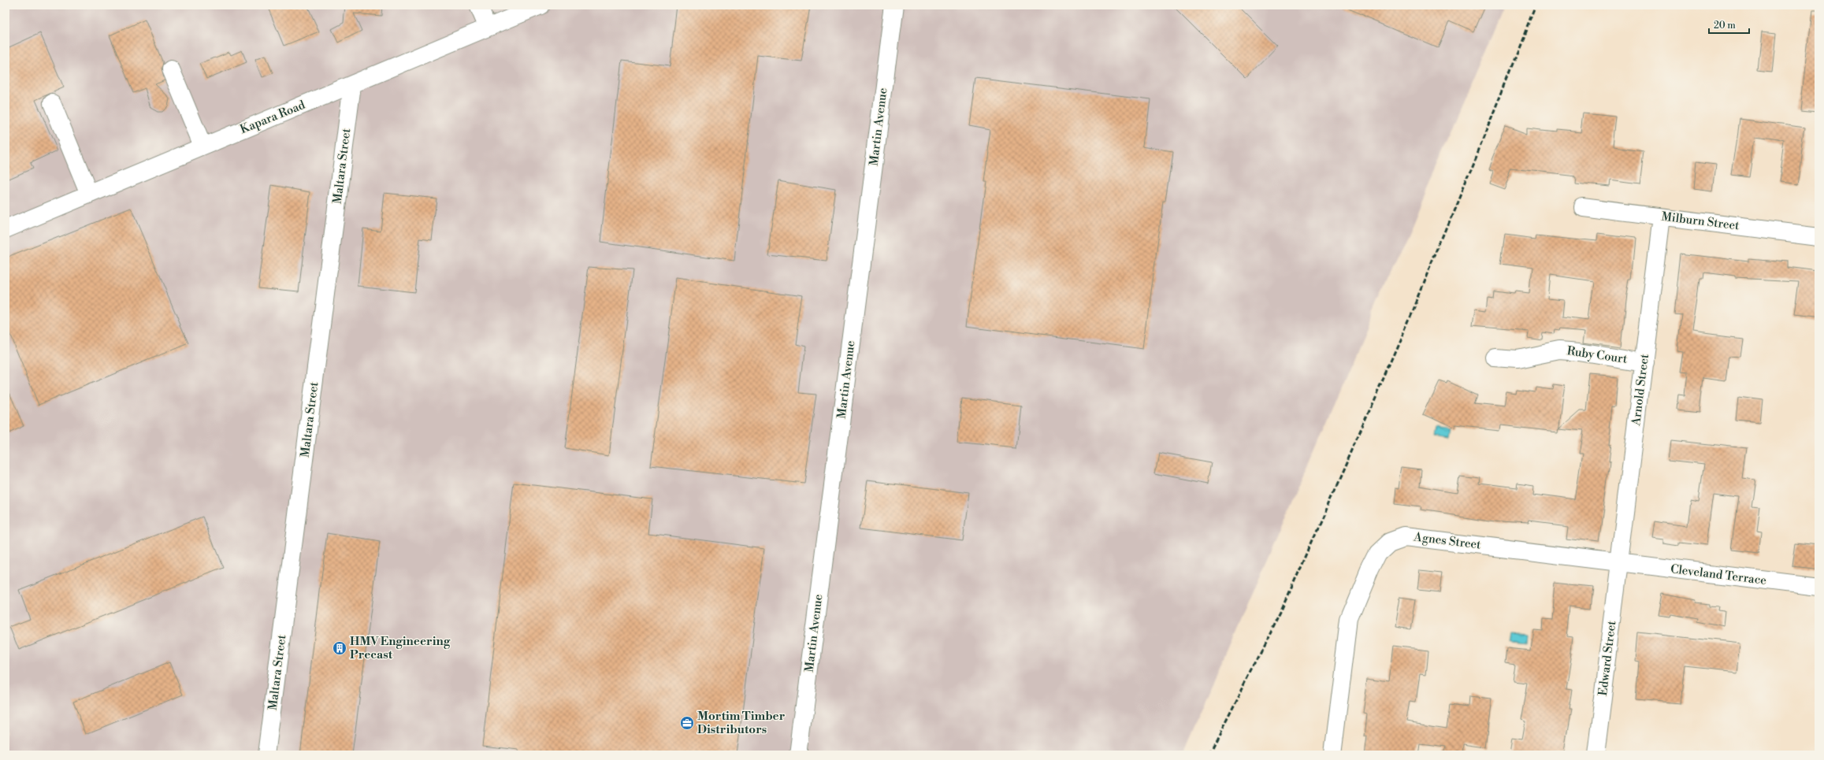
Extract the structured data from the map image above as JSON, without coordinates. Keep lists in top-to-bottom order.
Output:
{
  "streets": {
    "street": [
      "Kapara Road",
      "Martin Avenue",
      "Maltara Street",
      "Milburn Street",
      "Ruby Court",
      "Arnold Street",
      "Agnes Street",
      "Cleveland Terrace",
      "Edward Street"
    ]
  },
  "crossings": [
    ["Kapara Road", "Maltara Street"],
    ["Milburn Street", "Arnold Street"],
    ["Ruby Court", "Arnold Street"],
    ["Arnold Street", "Agnes Street"],
    ["Arnold Street", "Cleveland Terrace"],
    ["Arnold Street", "Edward Street"],
    ["Agnes Street", "Cleveland Terrace"],
    ["Agnes Street", "Edward Street"],
    ["Cleveland Terrace", "Edward Street"]
  ],
  "places": {
    "building": ["HMV Engineering Precast"],
    "office": ["Mortim Timber Distributors"]
  },
  "scale_bar": "20 m"
}
